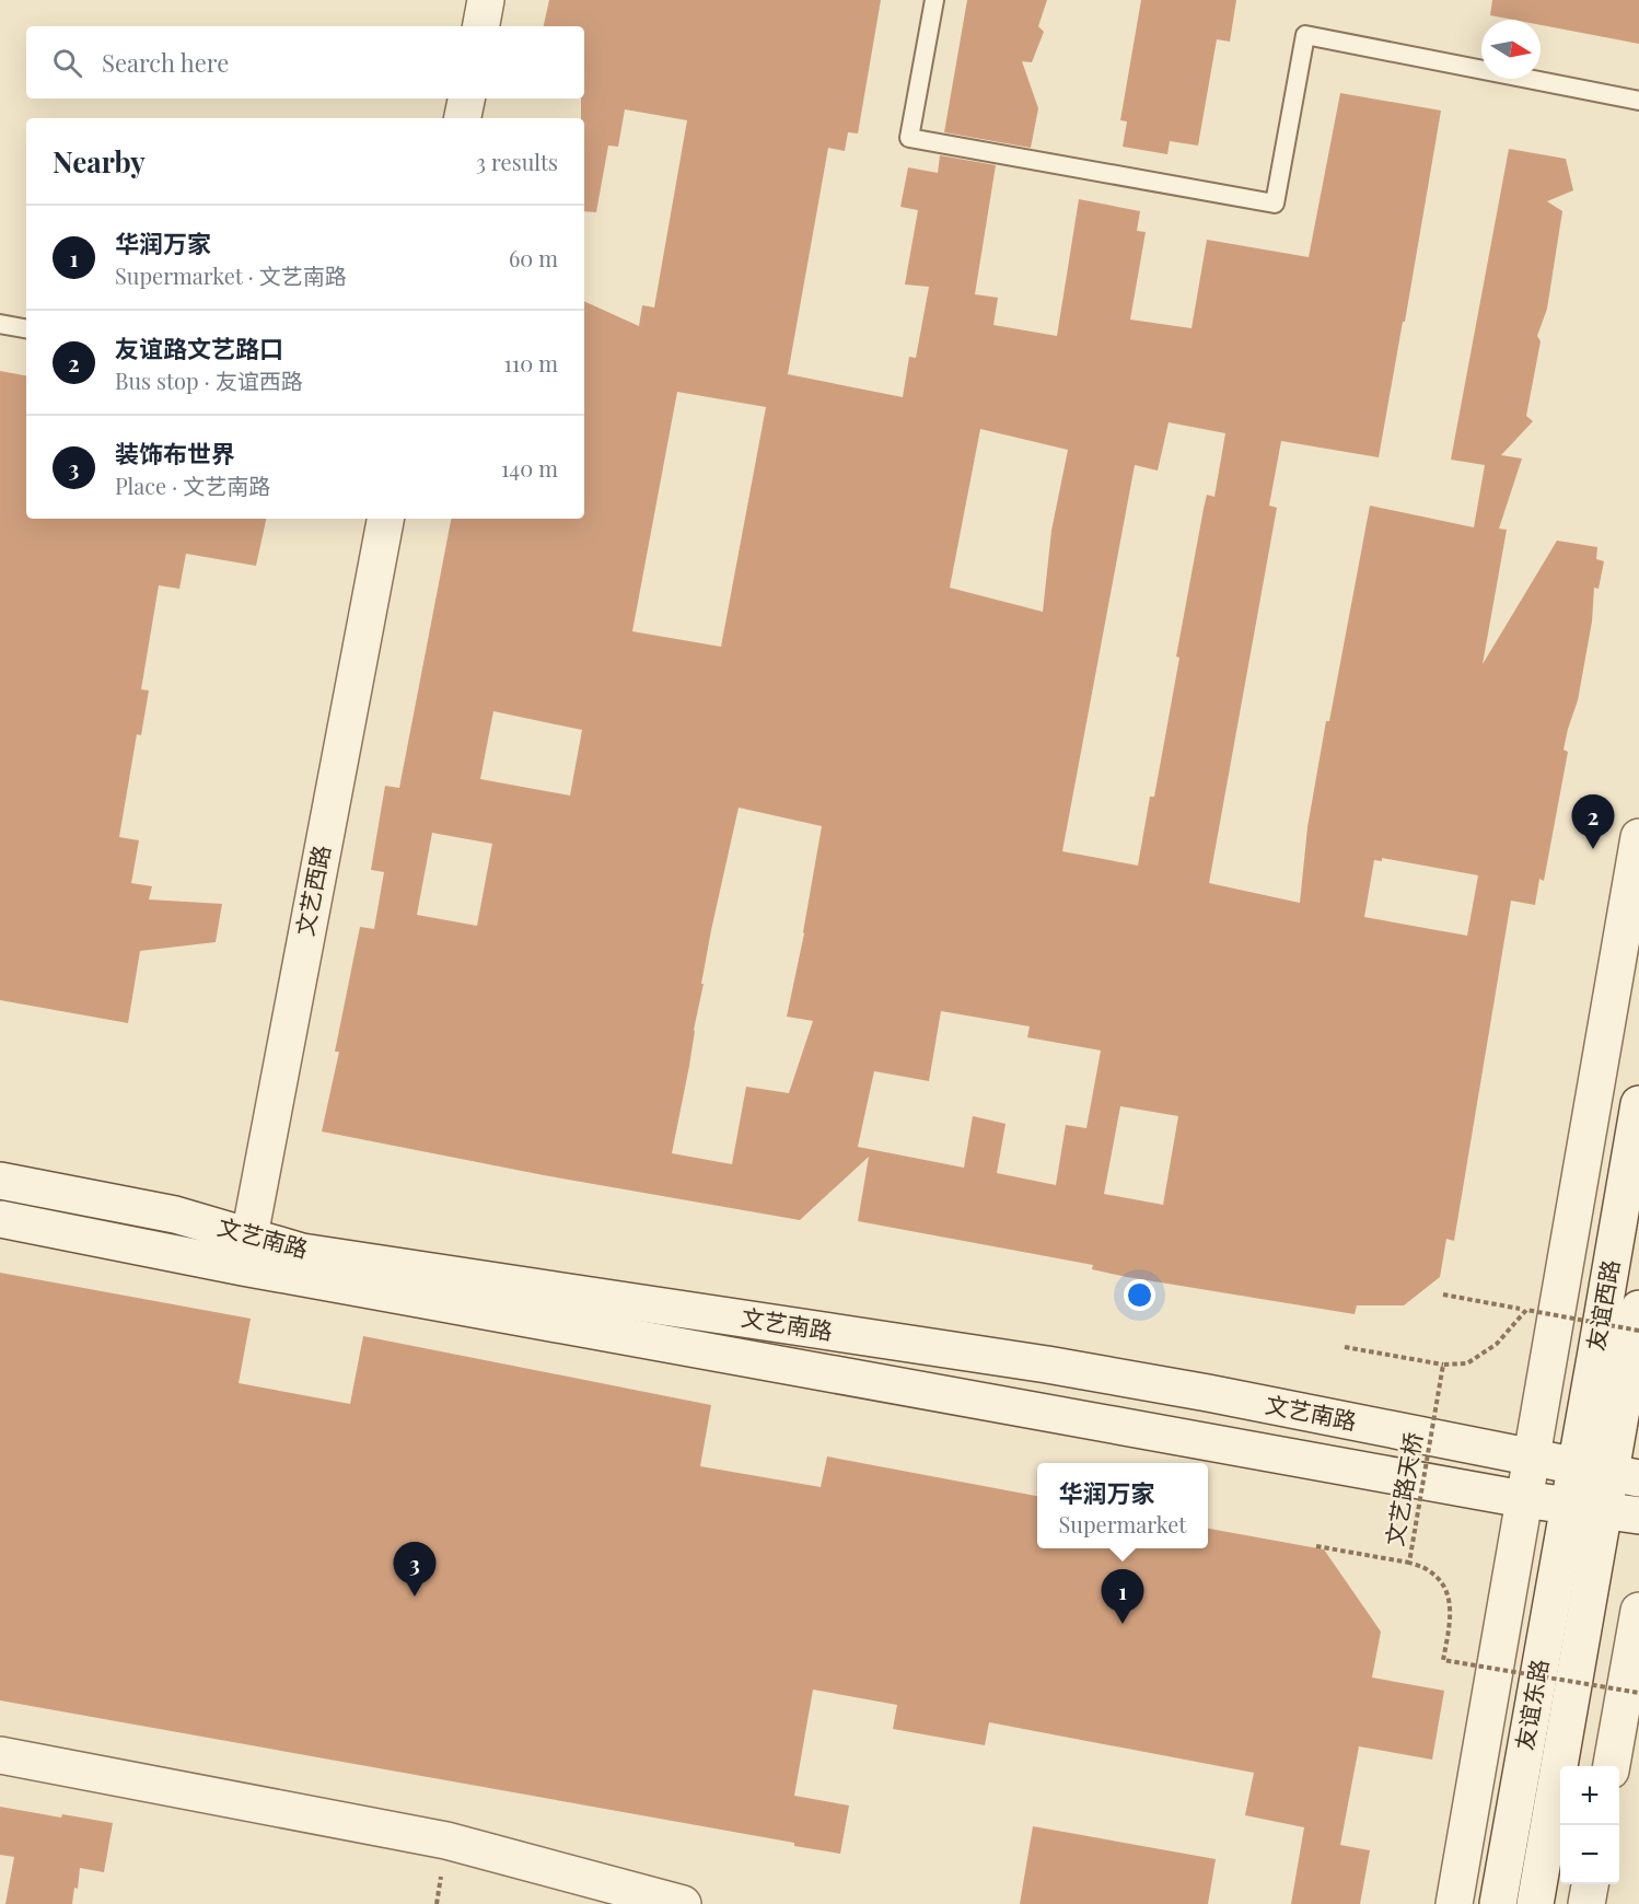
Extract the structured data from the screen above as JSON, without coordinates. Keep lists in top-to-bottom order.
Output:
{
  "streets": {
    "main road": [
      "文艺西路",
      "文艺南路",
      "友谊西路",
      "友谊东路"
    ],
    "path": ["文艺路天桥"]
  },
  "crossings": [
    ["文艺西路", "文艺南路"],
    ["文艺南路", "友谊西路"],
    ["文艺南路", "友谊东路"],
    ["友谊西路", "友谊东路"]
  ],
  "north": "right",
  "page": {
    "search": "Search here",
    "heading": ["Nearby", "3 results"],
    "list": [
      {
        "mark": "1",
        "name": "华润万家",
        "note": "Supermarket · 文艺南路",
        "value": "60 m"
      },
      {
        "mark": "2",
        "name": "友谊路文艺路口",
        "note": "Bus stop · 友谊西路",
        "value": "110 m"
      },
      {
        "mark": "3",
        "name": "装饰布世界",
        "note": "Place · 文艺南路",
        "value": "140 m"
      }
    ],
    "pins": ["2", "3", "1"],
    "popup": ["华润万家", "Supermarket"],
    "map_buttons": ["+", "−"]
  }
}
